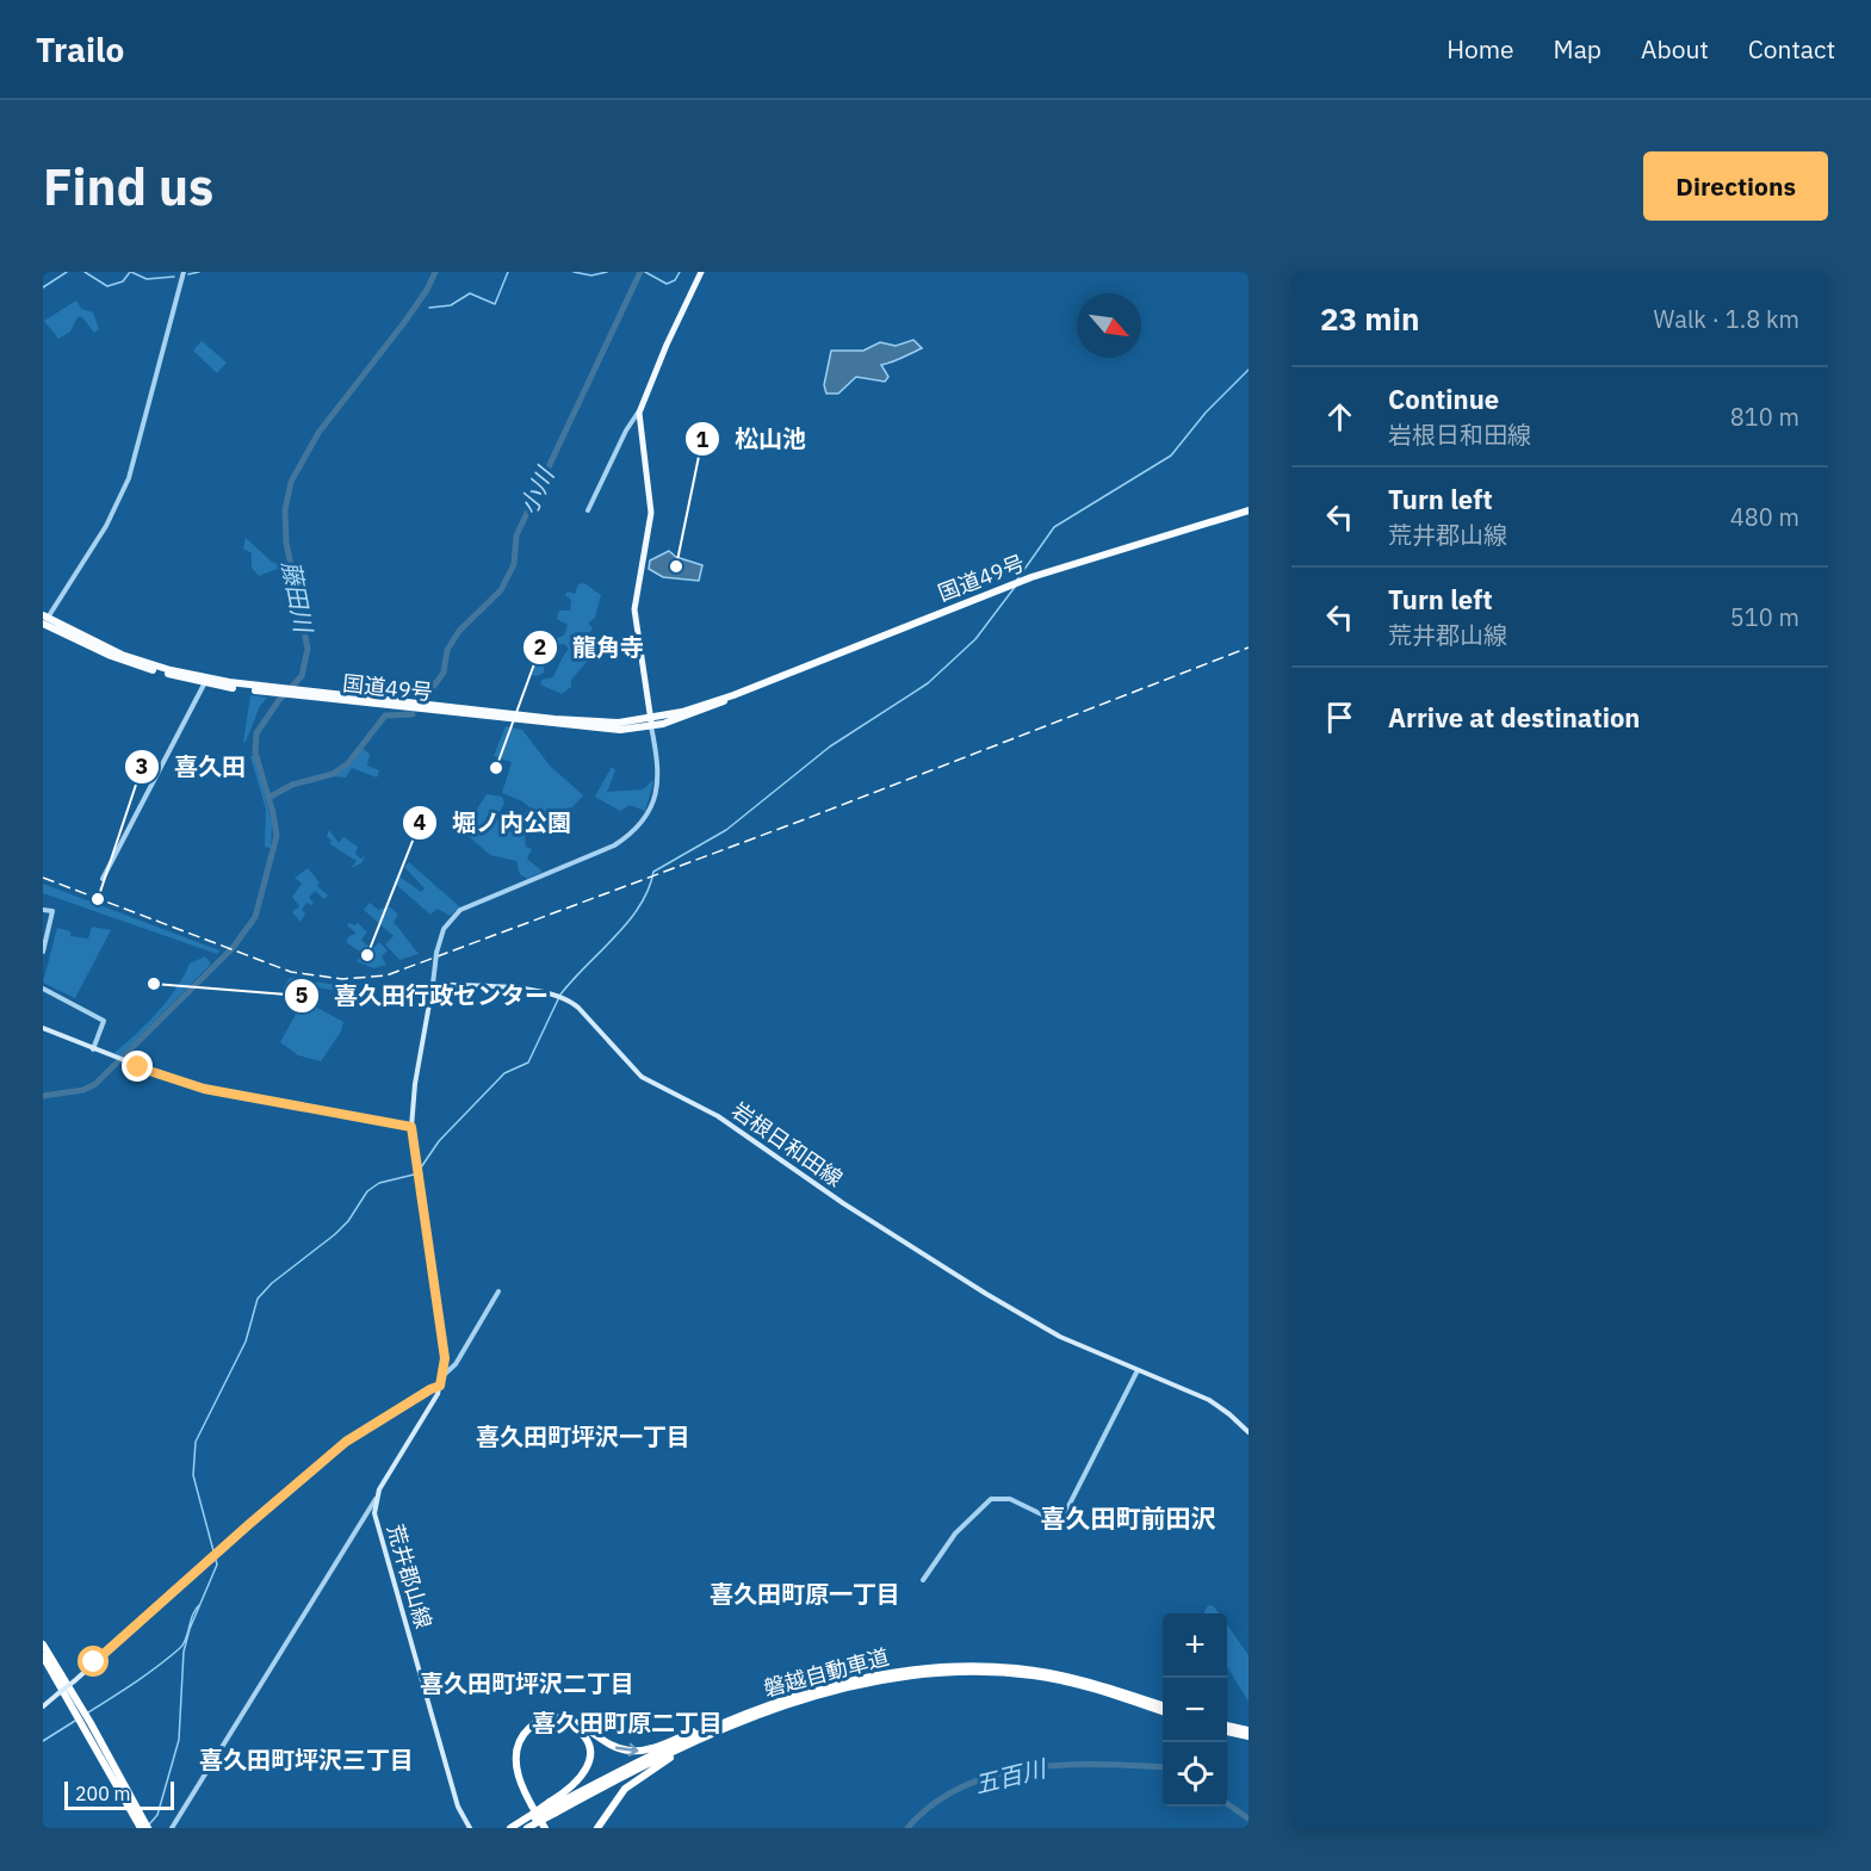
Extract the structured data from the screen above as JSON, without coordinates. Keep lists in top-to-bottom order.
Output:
{
  "streets": {
    "highway": ["国道49号", "磐越自動車道"],
    "main road": ["岩根日和田線", "荒井郡山線"]
  },
  "districts": [
    "喜久田町坪沢一丁目",
    "喜久田町前田沢",
    "喜久田町原一丁目",
    "喜久田町坪沢二丁目",
    "喜久田町原二丁目",
    "喜久田町坪沢三丁目"
  ],
  "water": ["小川", "藤田川", "五百川"],
  "places": [
    "松山池",
    "龍角寺",
    "喜久田",
    "堀ノ内公園",
    "喜久田行政センター"
  ],
  "scale_bar": "200 m",
  "north": "bottom right",
  "page": {
    "header": "Trailo",
    "nav": [
      "Home",
      "Map",
      "About",
      "Contact"
    ],
    "buttons": "Directions",
    "title": "Find us",
    "heading": ["23 min", "Walk · 1.8 km"],
    "list": [
      ["Continue", "岩根日和田線", "810 m"],
      ["Turn left", "荒井郡山線", "480 m"],
      ["Turn left", "荒井郡山線", "510 m"],
      "Arrive at destination"
    ],
    "map_buttons": ["+", "−"],
    "scale": "200 m"
  }
}
